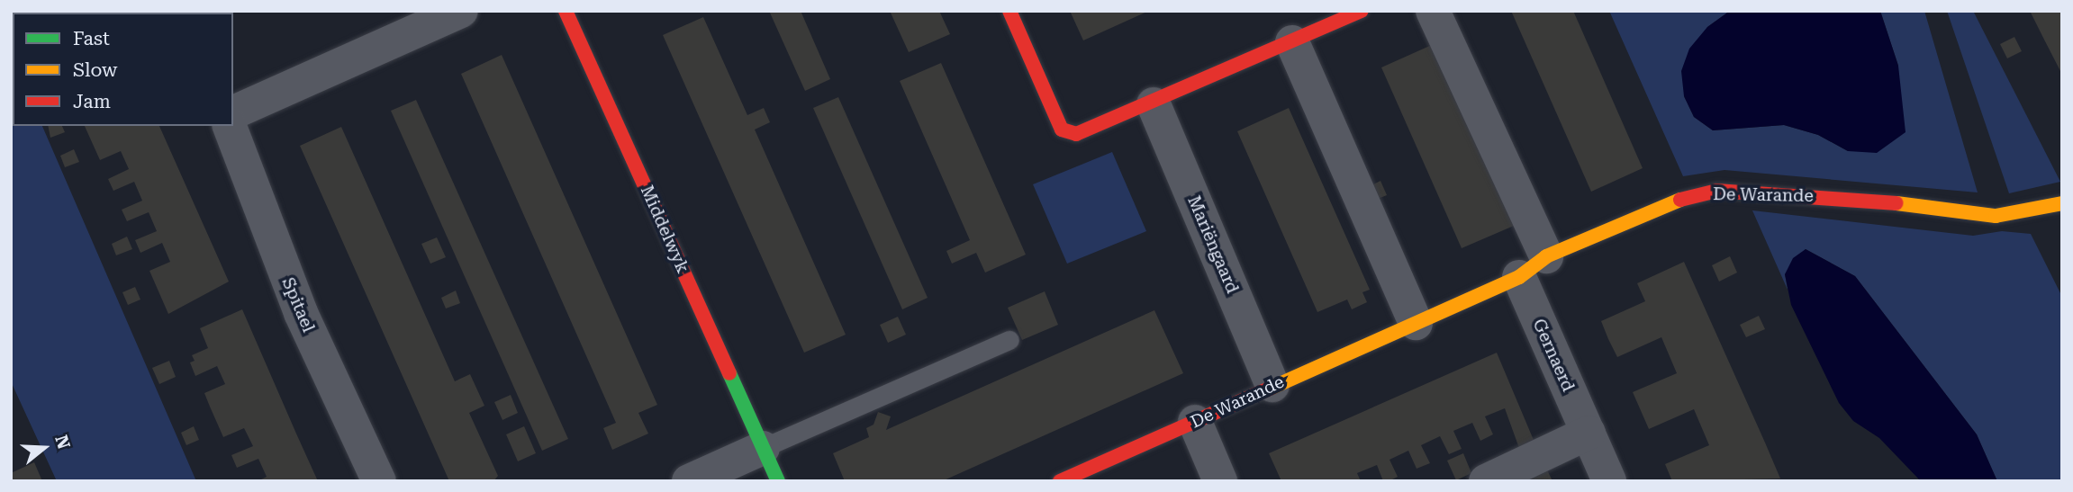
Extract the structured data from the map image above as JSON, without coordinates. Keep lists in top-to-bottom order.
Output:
{
  "streets": {
    "street": [
      "De Warande",
      "Middelwyk",
      "Mariëngaard",
      "Spitael",
      "Gernaerd"
    ]
  },
  "crossings": [
    ["De Warande", "Mariëngaard"],
    ["De Warande", "Gernaerd"]
  ],
  "legend": ["Fast", "Slow", "Jam"],
  "north": "right"
}
